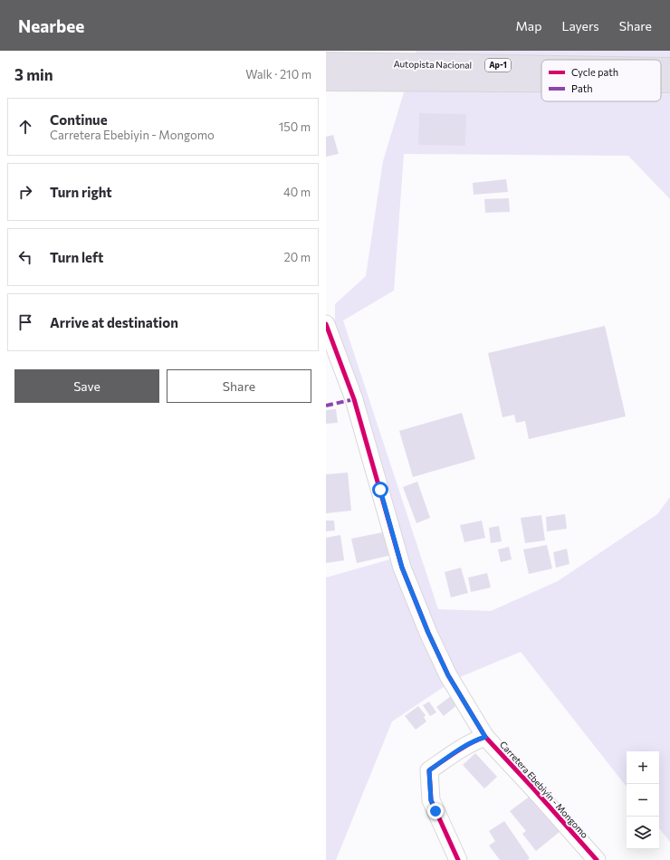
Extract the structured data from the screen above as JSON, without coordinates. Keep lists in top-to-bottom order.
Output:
{
  "streets": {
    "highway": ["Autopista Nacional", "Ap-1"],
    "street": ["Carretera Ebebiyin - Mongomo"]
  },
  "legend": ["Cycle path", "Path"],
  "page": {
    "header": "Nearbee",
    "nav": ["Map", "Layers", "Share"],
    "heading": ["3 min", "Walk · 210 m"],
    "list": [
      ["Continue", "Carretera Ebebiyin - Mongomo", "150 m"],
      ["Turn right", "40 m"],
      ["Turn left", "20 m"],
      "Arrive at destination"
    ],
    "buttons": ["Save", "Share"],
    "map_buttons": ["+", "−"]
  }
}
